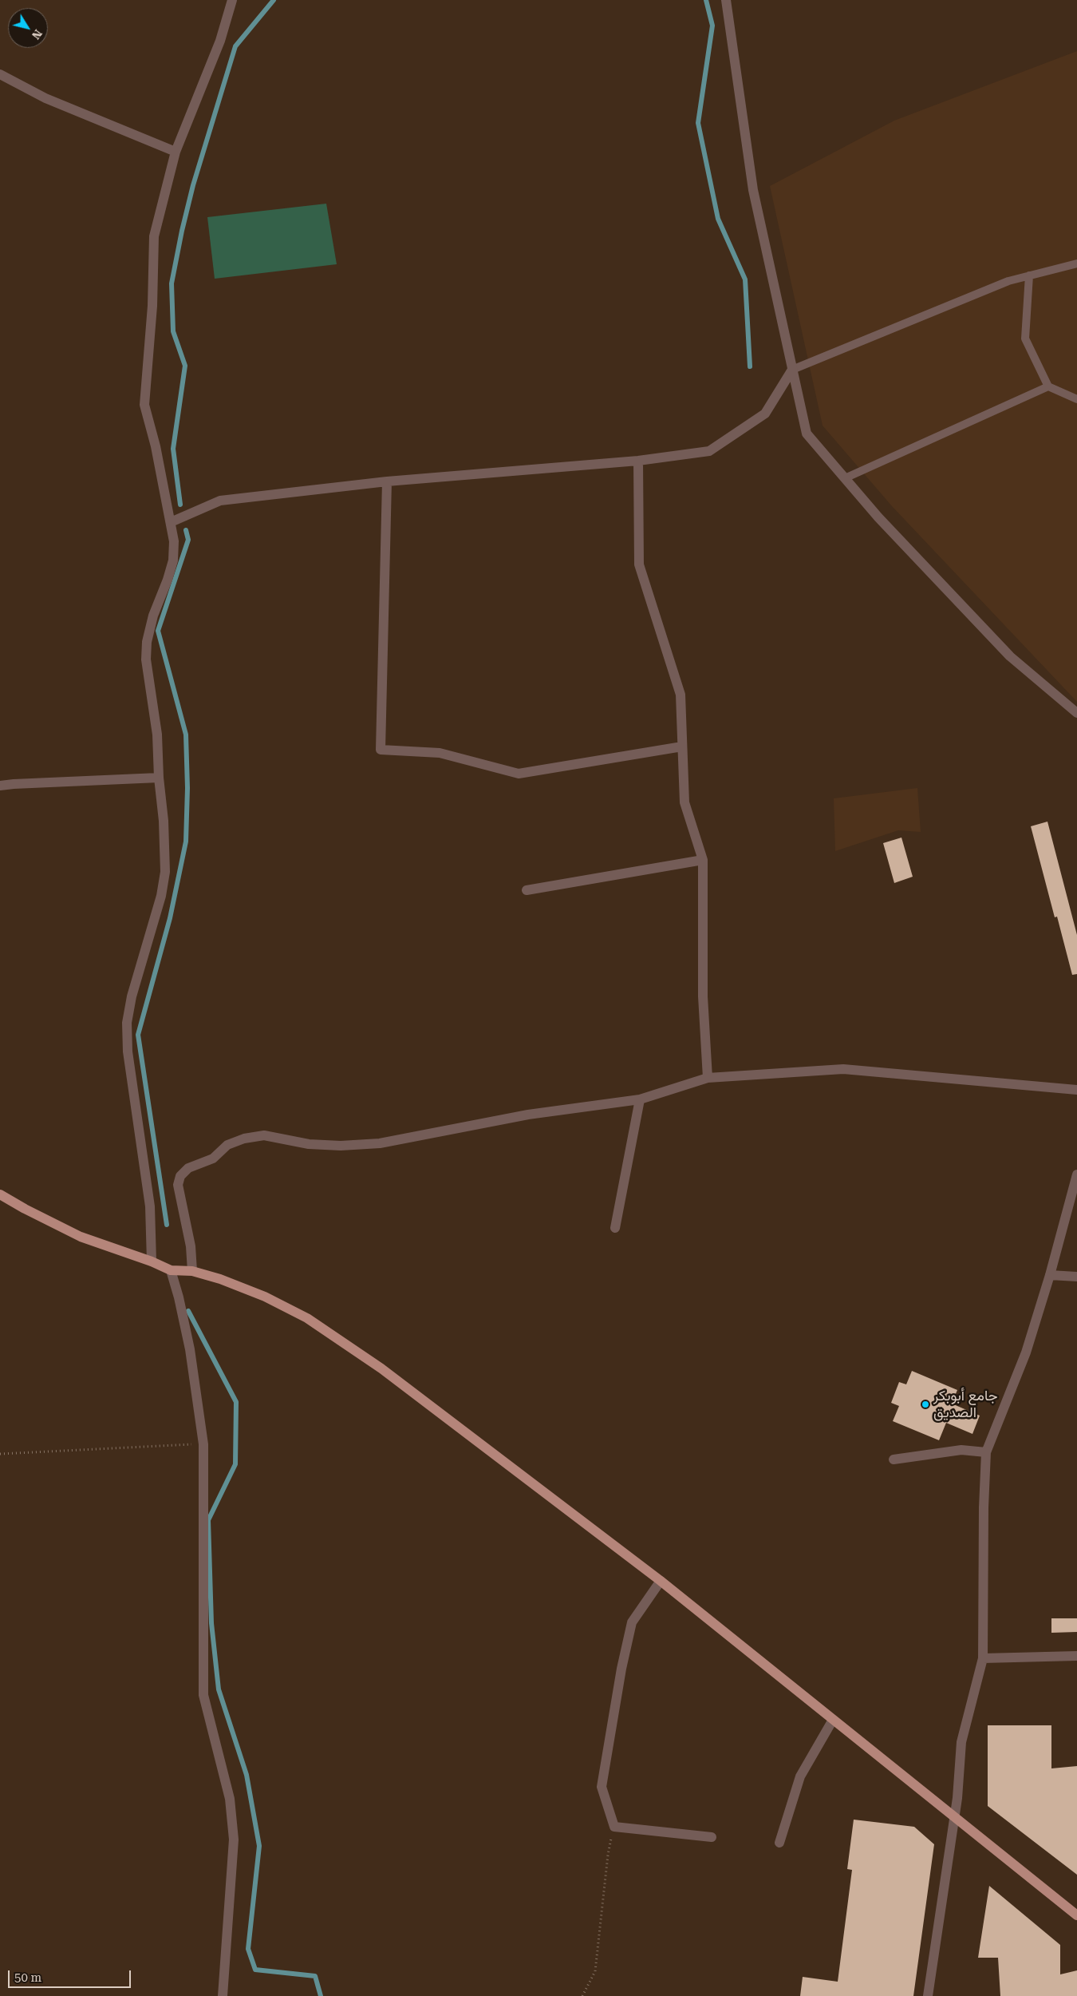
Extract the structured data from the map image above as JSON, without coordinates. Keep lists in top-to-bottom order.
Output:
{
  "places": ["جامع أبوبكر الصديق"],
  "scale_bar": "50 m",
  "north": "bottom right"
}
